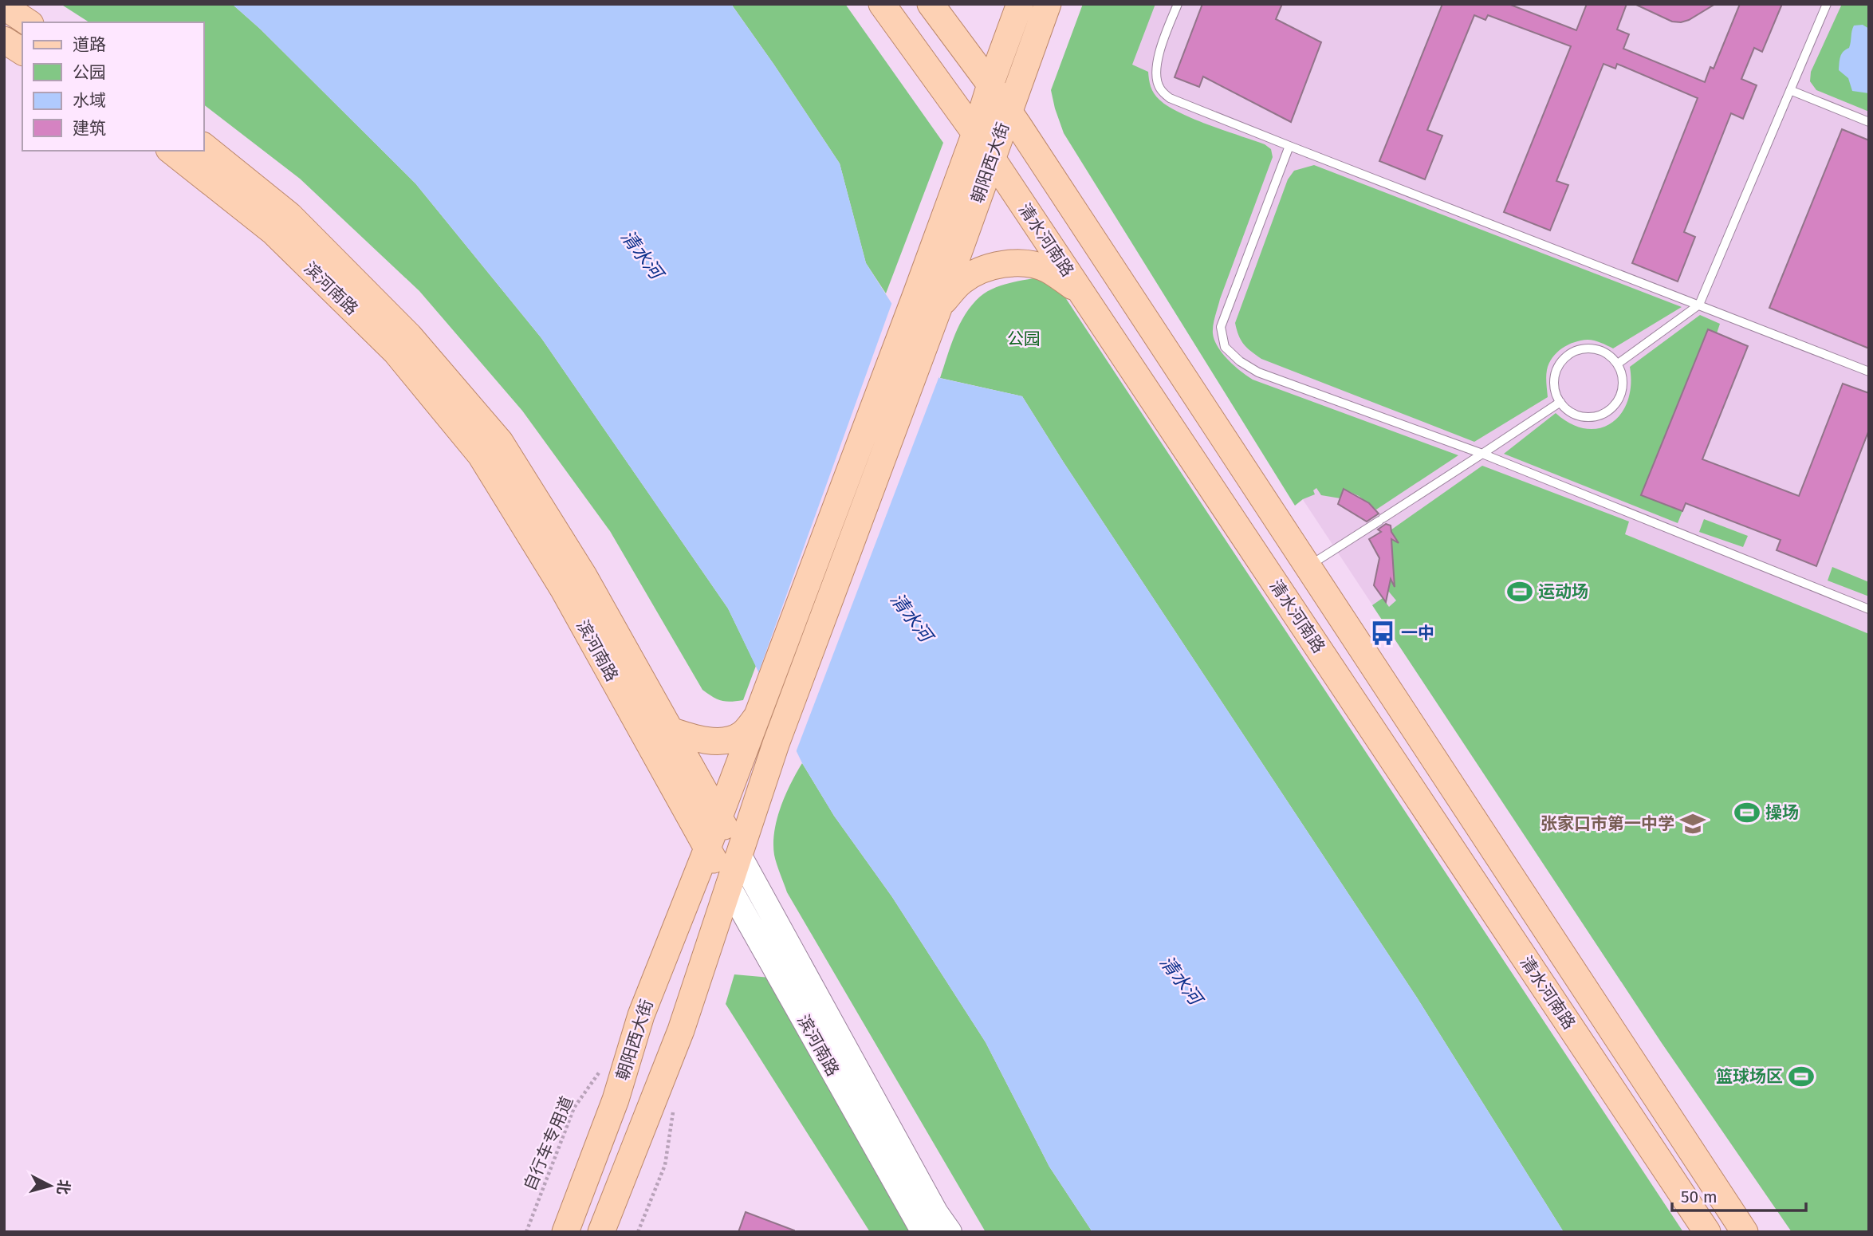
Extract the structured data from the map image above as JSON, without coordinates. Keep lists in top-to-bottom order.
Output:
{
  "streets": {
    "main road": ["朝阳西大街", "清水河南路", "滨河南路"],
    "path": ["自行车专用道"]
  },
  "crossings": [
    ["朝阳西大街", "清水河南路"],
    ["朝阳西大街", "滨河南路"]
  ],
  "water": ["清水河"],
  "parks": ["公园"],
  "places": {
    "sports": ["运动场", "操场", "篮球场区"],
    "bus stop": ["一中"],
    "school or university": ["张家口市第一中学"]
  },
  "legend": [
    "道路",
    "公园",
    "水域",
    "建筑"
  ],
  "scale_bar": "50 m",
  "north": "right"
}
